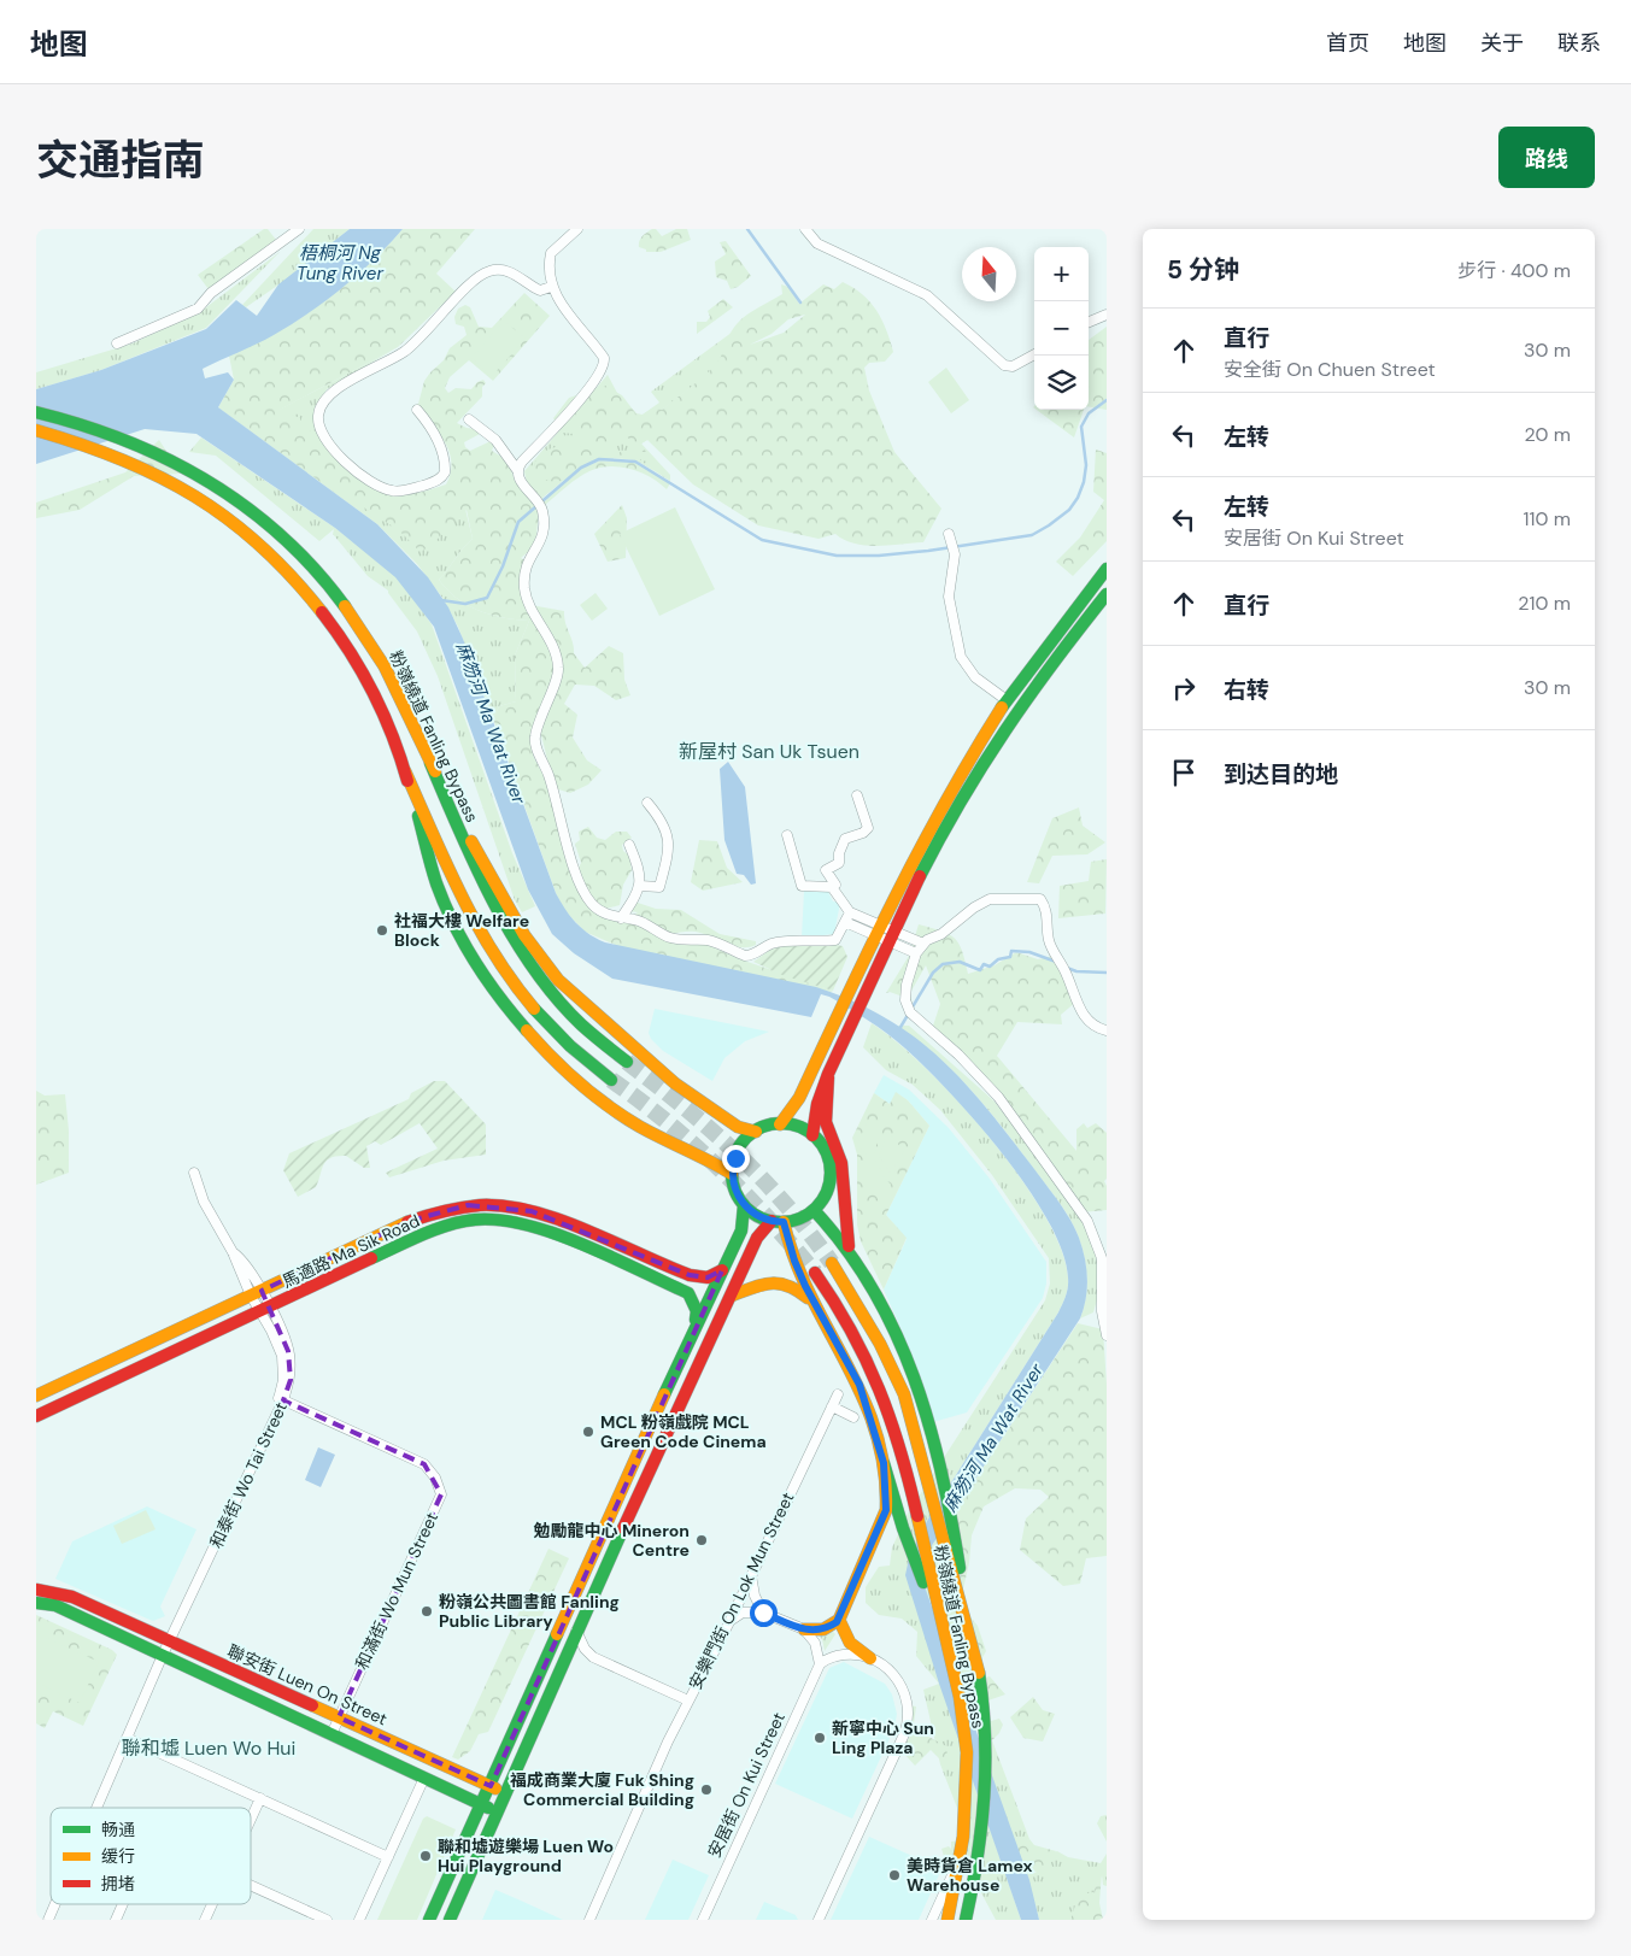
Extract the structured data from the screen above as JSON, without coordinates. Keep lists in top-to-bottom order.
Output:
{
  "streets": {
    "main road": ["粉嶺繞道 Fanling Bypass", "馬適路 Ma Sik Road", "聯安街 Luen On Street"],
    "street": [
      "和泰街 Wo Tai Street",
      "和滿街 Wo Mun Street",
      "安樂門街 On Lok Mun Street",
      "安居街 On Kui Street"
    ]
  },
  "crossings": [
    ["馬適路 Ma Sik Road", "和泰街 Wo Tai Street"],
    ["和泰街 Wo Tai Street", "和滿街 Wo Mun Street"],
    ["和泰街 Wo Tai Street", "聯安街 Luen On Street"],
    ["和滿街 Wo Mun Street", "聯安街 Luen On Street"]
  ],
  "districts": ["新屋村 San Uk Tsuen", "聯和墟 Luen Wo Hui"],
  "water": ["梧桐河 Ng Tung River", "麻笏河 Ma Wat River"],
  "places": [
    "社福大樓 Welfare Block",
    "MCL 粉嶺戲院 MCL Green Code Cinema",
    "勉勵龍中心 Mineron Centre",
    "粉嶺公共圖書館 Fanling Public Library",
    "新寧中心 Sun Ling Plaza",
    "福成商業大廈 Fuk Shing Commercial Building",
    "聯和墟遊樂場 Luen Wo Hui Playground",
    "美時貨倉 Lamex Warehouse"
  ],
  "legend": ["畅通", "缓行", "拥堵"],
  "north": "top",
  "page": {
    "header": "地图",
    "nav": [
      "首页",
      "地图",
      "关于",
      "联系"
    ],
    "title": "交通指南",
    "buttons": "路线",
    "heading": ["5 分钟", "步行 · 400 m"],
    "map_buttons": ["+", "−"],
    "list": [
      ["直行", "安全街 On Chuen Street", "30 m"],
      ["左转", "20 m"],
      ["左转", "安居街 On Kui Street", "110 m"],
      ["直行", "210 m"],
      ["右转", "30 m"],
      "到达目的地"
    ]
  }
}
